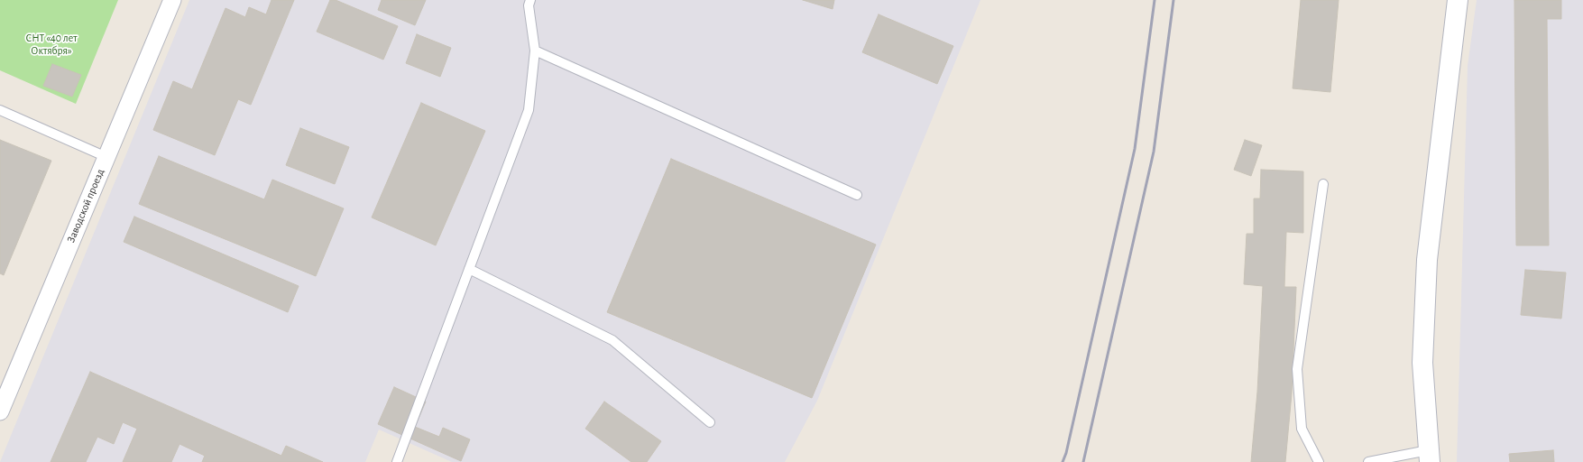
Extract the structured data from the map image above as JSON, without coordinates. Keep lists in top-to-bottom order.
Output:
{
  "streets": {
    "street": ["Заводской проезд"]
  },
  "parks": ["СНТ «40 лет Октября»"]
}
